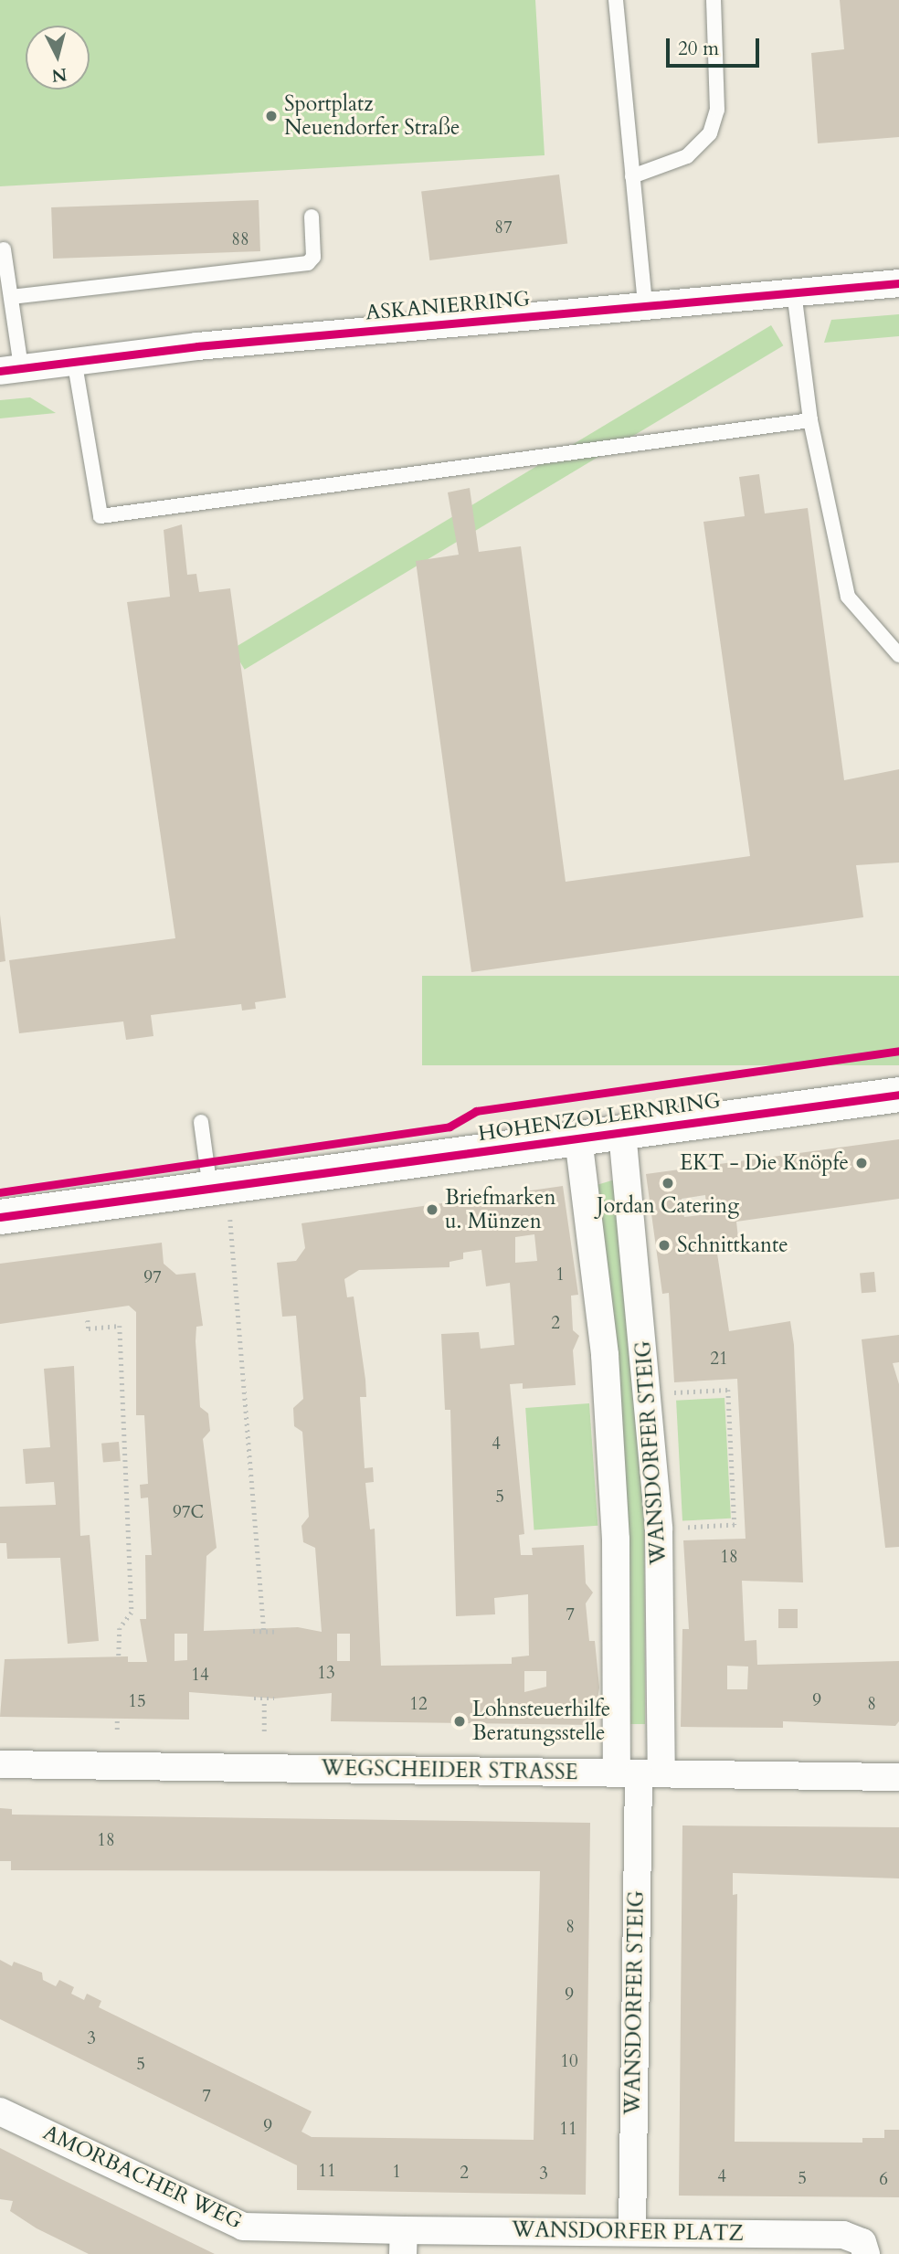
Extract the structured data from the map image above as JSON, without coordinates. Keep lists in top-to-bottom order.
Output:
{
  "streets": {
    "street": [
      "ASKANIERRING",
      "HOHENZOLLERNRING",
      "WANSDORFER STEIG",
      "WEGSCHEIDER STRASSE",
      "AMORBACHER WEG",
      "WANSDORFER PLATZ"
    ]
  },
  "crossings": [
    ["HOHENZOLLERNRING", "WANSDORFER STEIG"],
    ["WANSDORFER STEIG", "WEGSCHEIDER STRASSE"],
    ["WANSDORFER STEIG", "WANSDORFER PLATZ"],
    ["AMORBACHER WEG", "WANSDORFER PLATZ"]
  ],
  "places": [
    "Sportplatz Neuendorfer Straße",
    "EKT - Die Knöpfe",
    "Jordan Catering",
    "Briefmarken u. Münzen",
    "Schnittkante",
    "Lohnsteuerhilfe Beratungsstelle"
  ],
  "house_numbers": [
    "87",
    "88",
    "1",
    "97",
    "2",
    "21",
    "4",
    "5",
    "97C",
    "18",
    "7",
    "13",
    "14",
    "9",
    "15",
    "12",
    "8",
    "18",
    "8",
    "9",
    "3",
    "10",
    "5",
    "7",
    "9",
    "11",
    "11",
    "1",
    "2",
    "3",
    "4",
    "5",
    "6"
  ],
  "scale_bar": "20 m",
  "north": "bottom"
}
